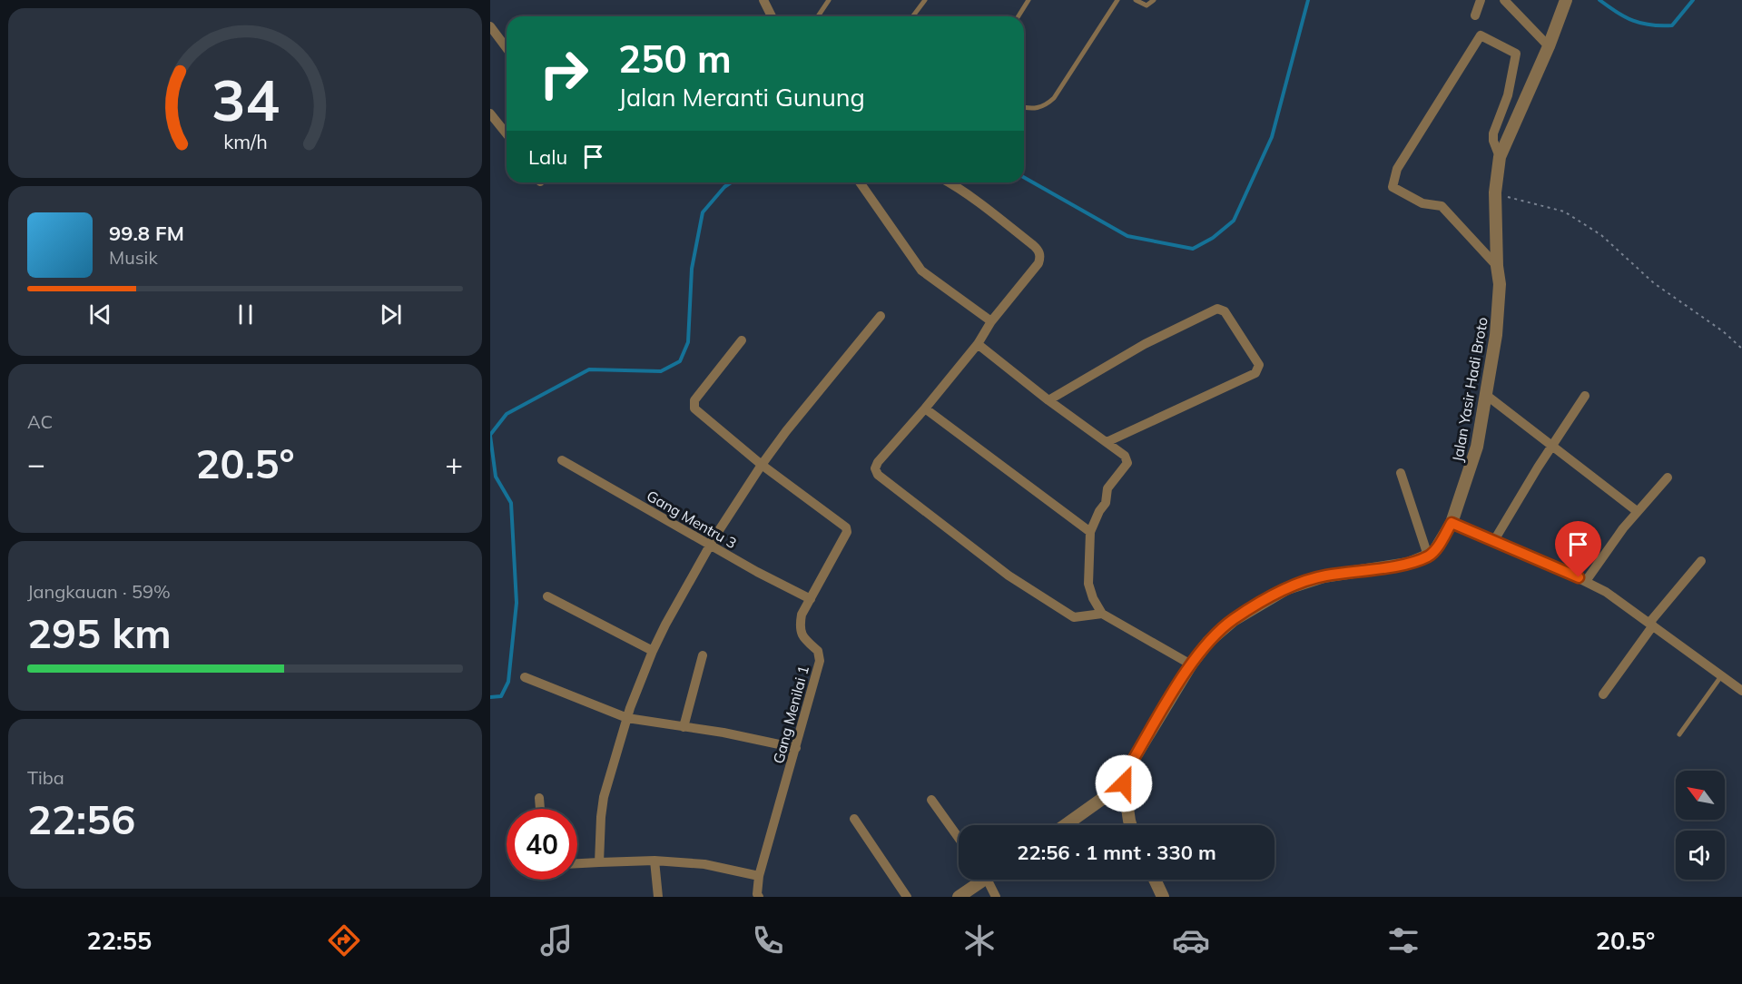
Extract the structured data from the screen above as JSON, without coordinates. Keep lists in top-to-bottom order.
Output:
{
  "streets": {
    "street": ["Jalan Yasir Hadi Broto", "Gang Mentru 3", "Gang Menilai 1"]
  },
  "crossings": [
    ["Gang Mentru 3", "Gang Menilai 1"]
  ],
  "north": "top left",
  "page": {
    "turn": ["250 m", "Jalan Meranti Gunung"],
    "then": "Lalu",
    "song": ["99.8 FM", "Musik"],
    "tile": [
      "AC",
      ["Jangkauan · 59%", "295 km"],
      ["Tiba", "22:56"]
    ],
    "heat": ["−", "20.5°", "+"],
    "limit": "40",
    "trip": "22:56 · 1 mnt · 330 m",
    "tabs": ["22:55", "20.5°"],
    "gauge": ["34", "km/h"]
  }
}
